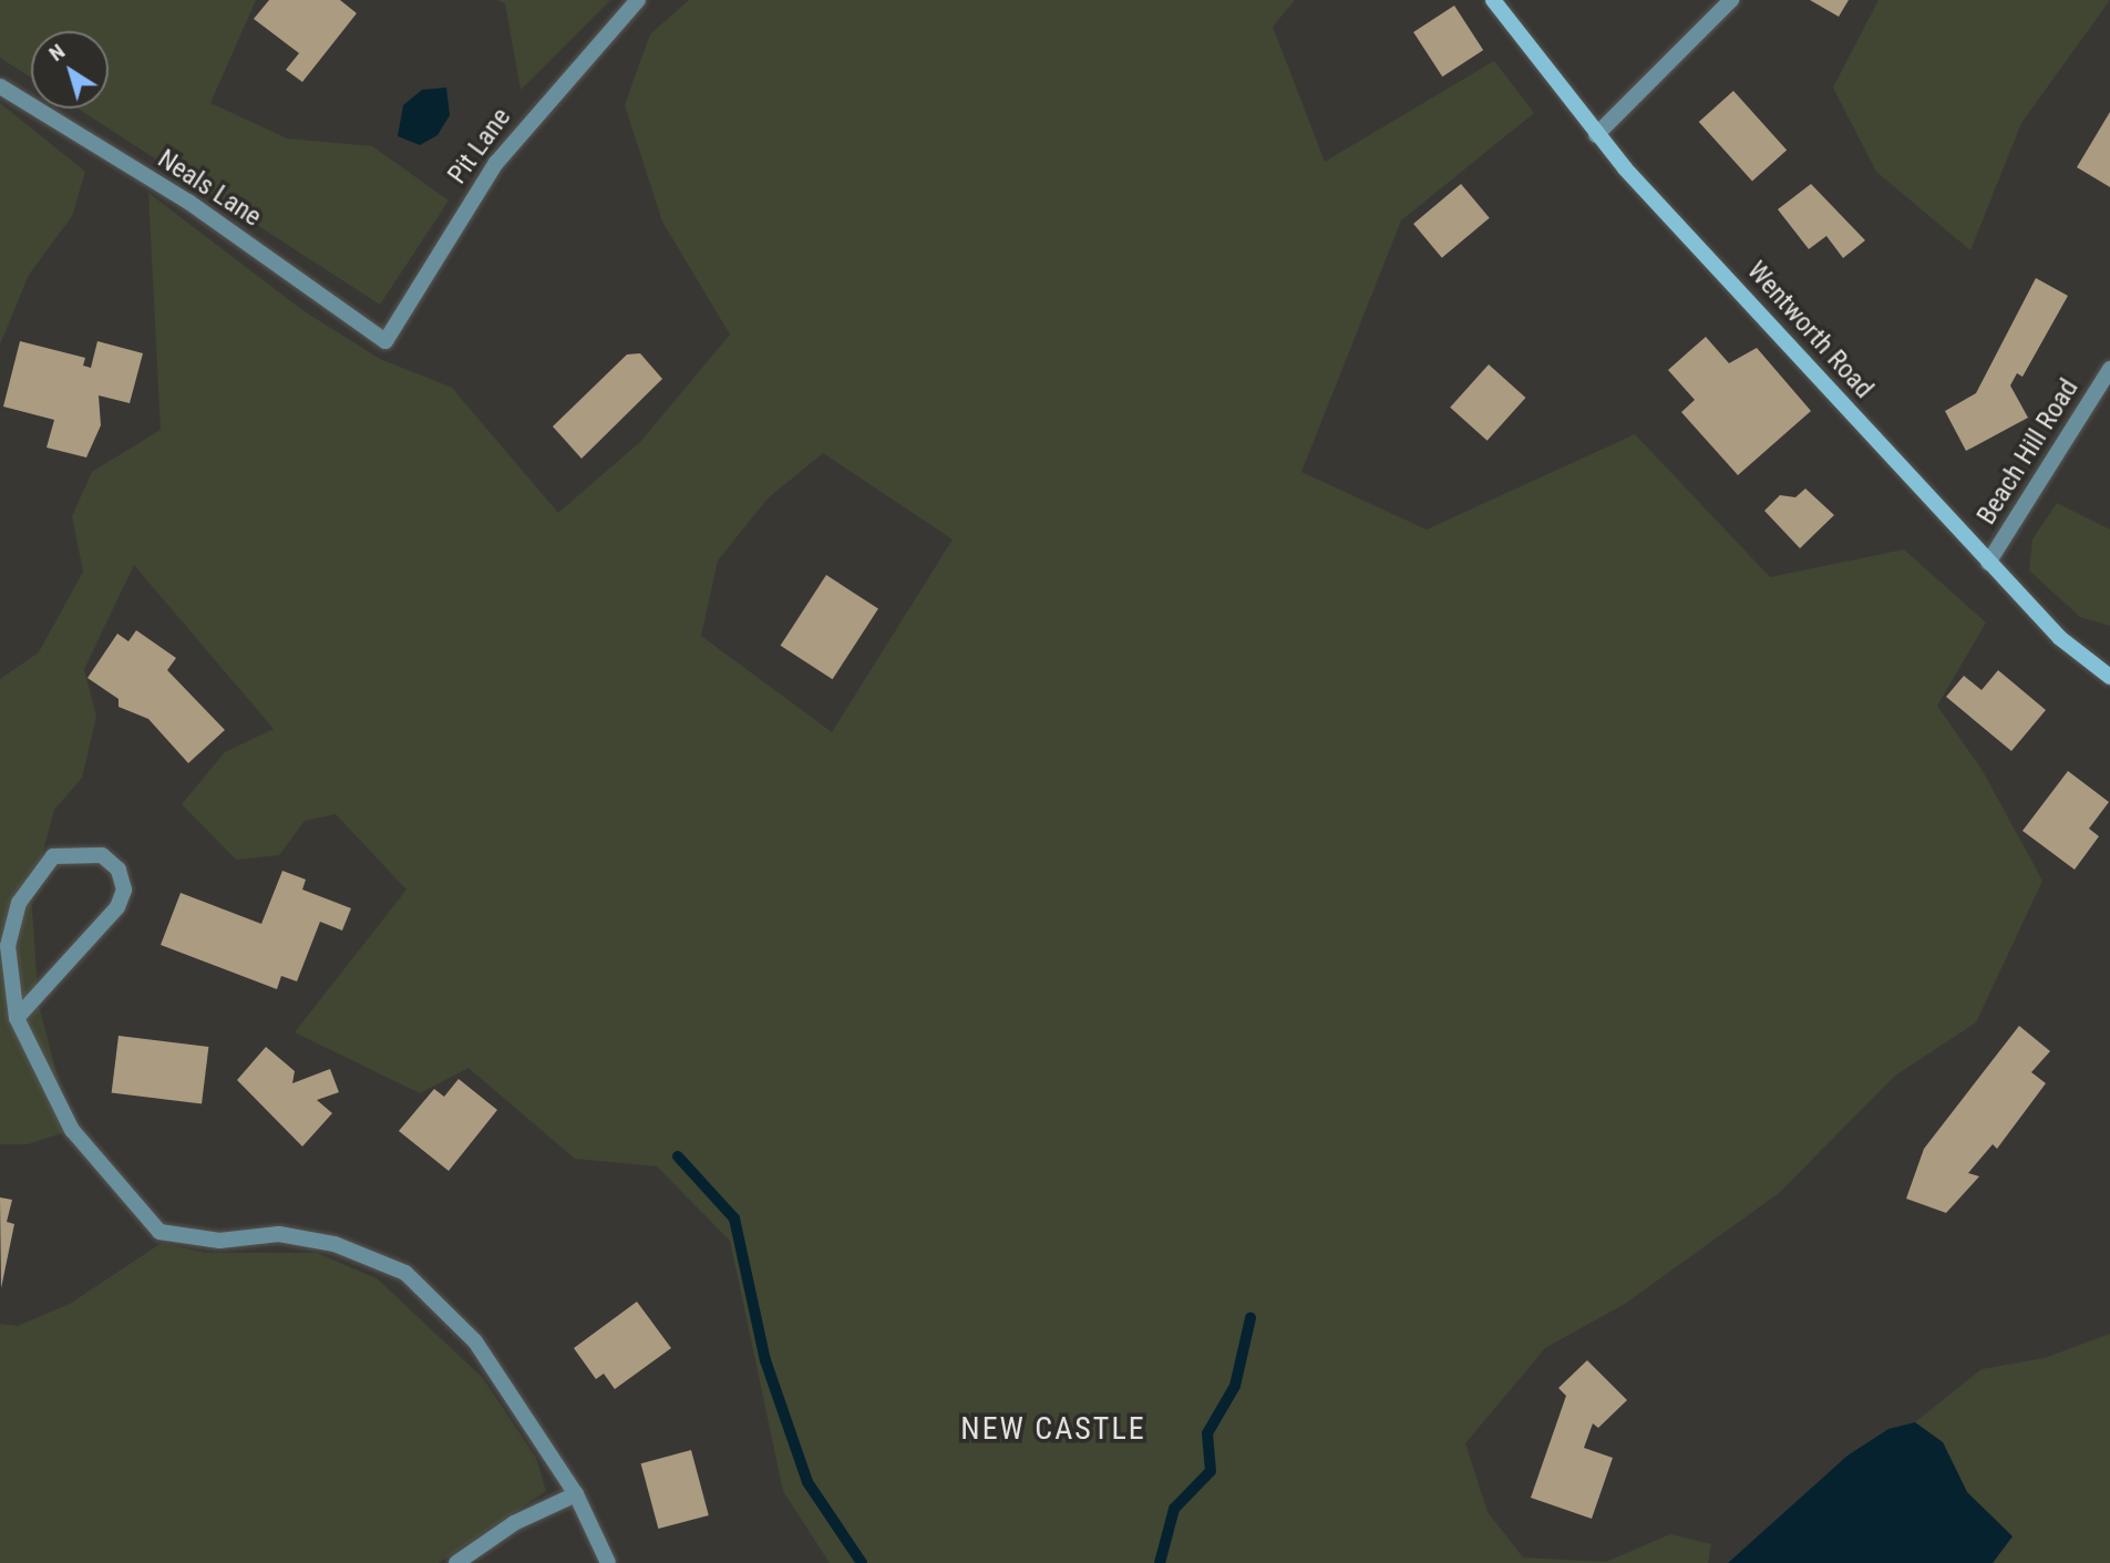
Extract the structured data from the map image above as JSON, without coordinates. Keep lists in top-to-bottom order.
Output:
{
  "streets": {
    "main road": ["Wentworth Road"],
    "street": ["Pit Lane", "Neals Lane", "Beach Hill Road"]
  },
  "crossings": [
    ["Pit Lane", "Neals Lane"],
    ["Wentworth Road", "Beach Hill Road"]
  ],
  "districts": ["NEW CASTLE"],
  "north": "top left"
}
